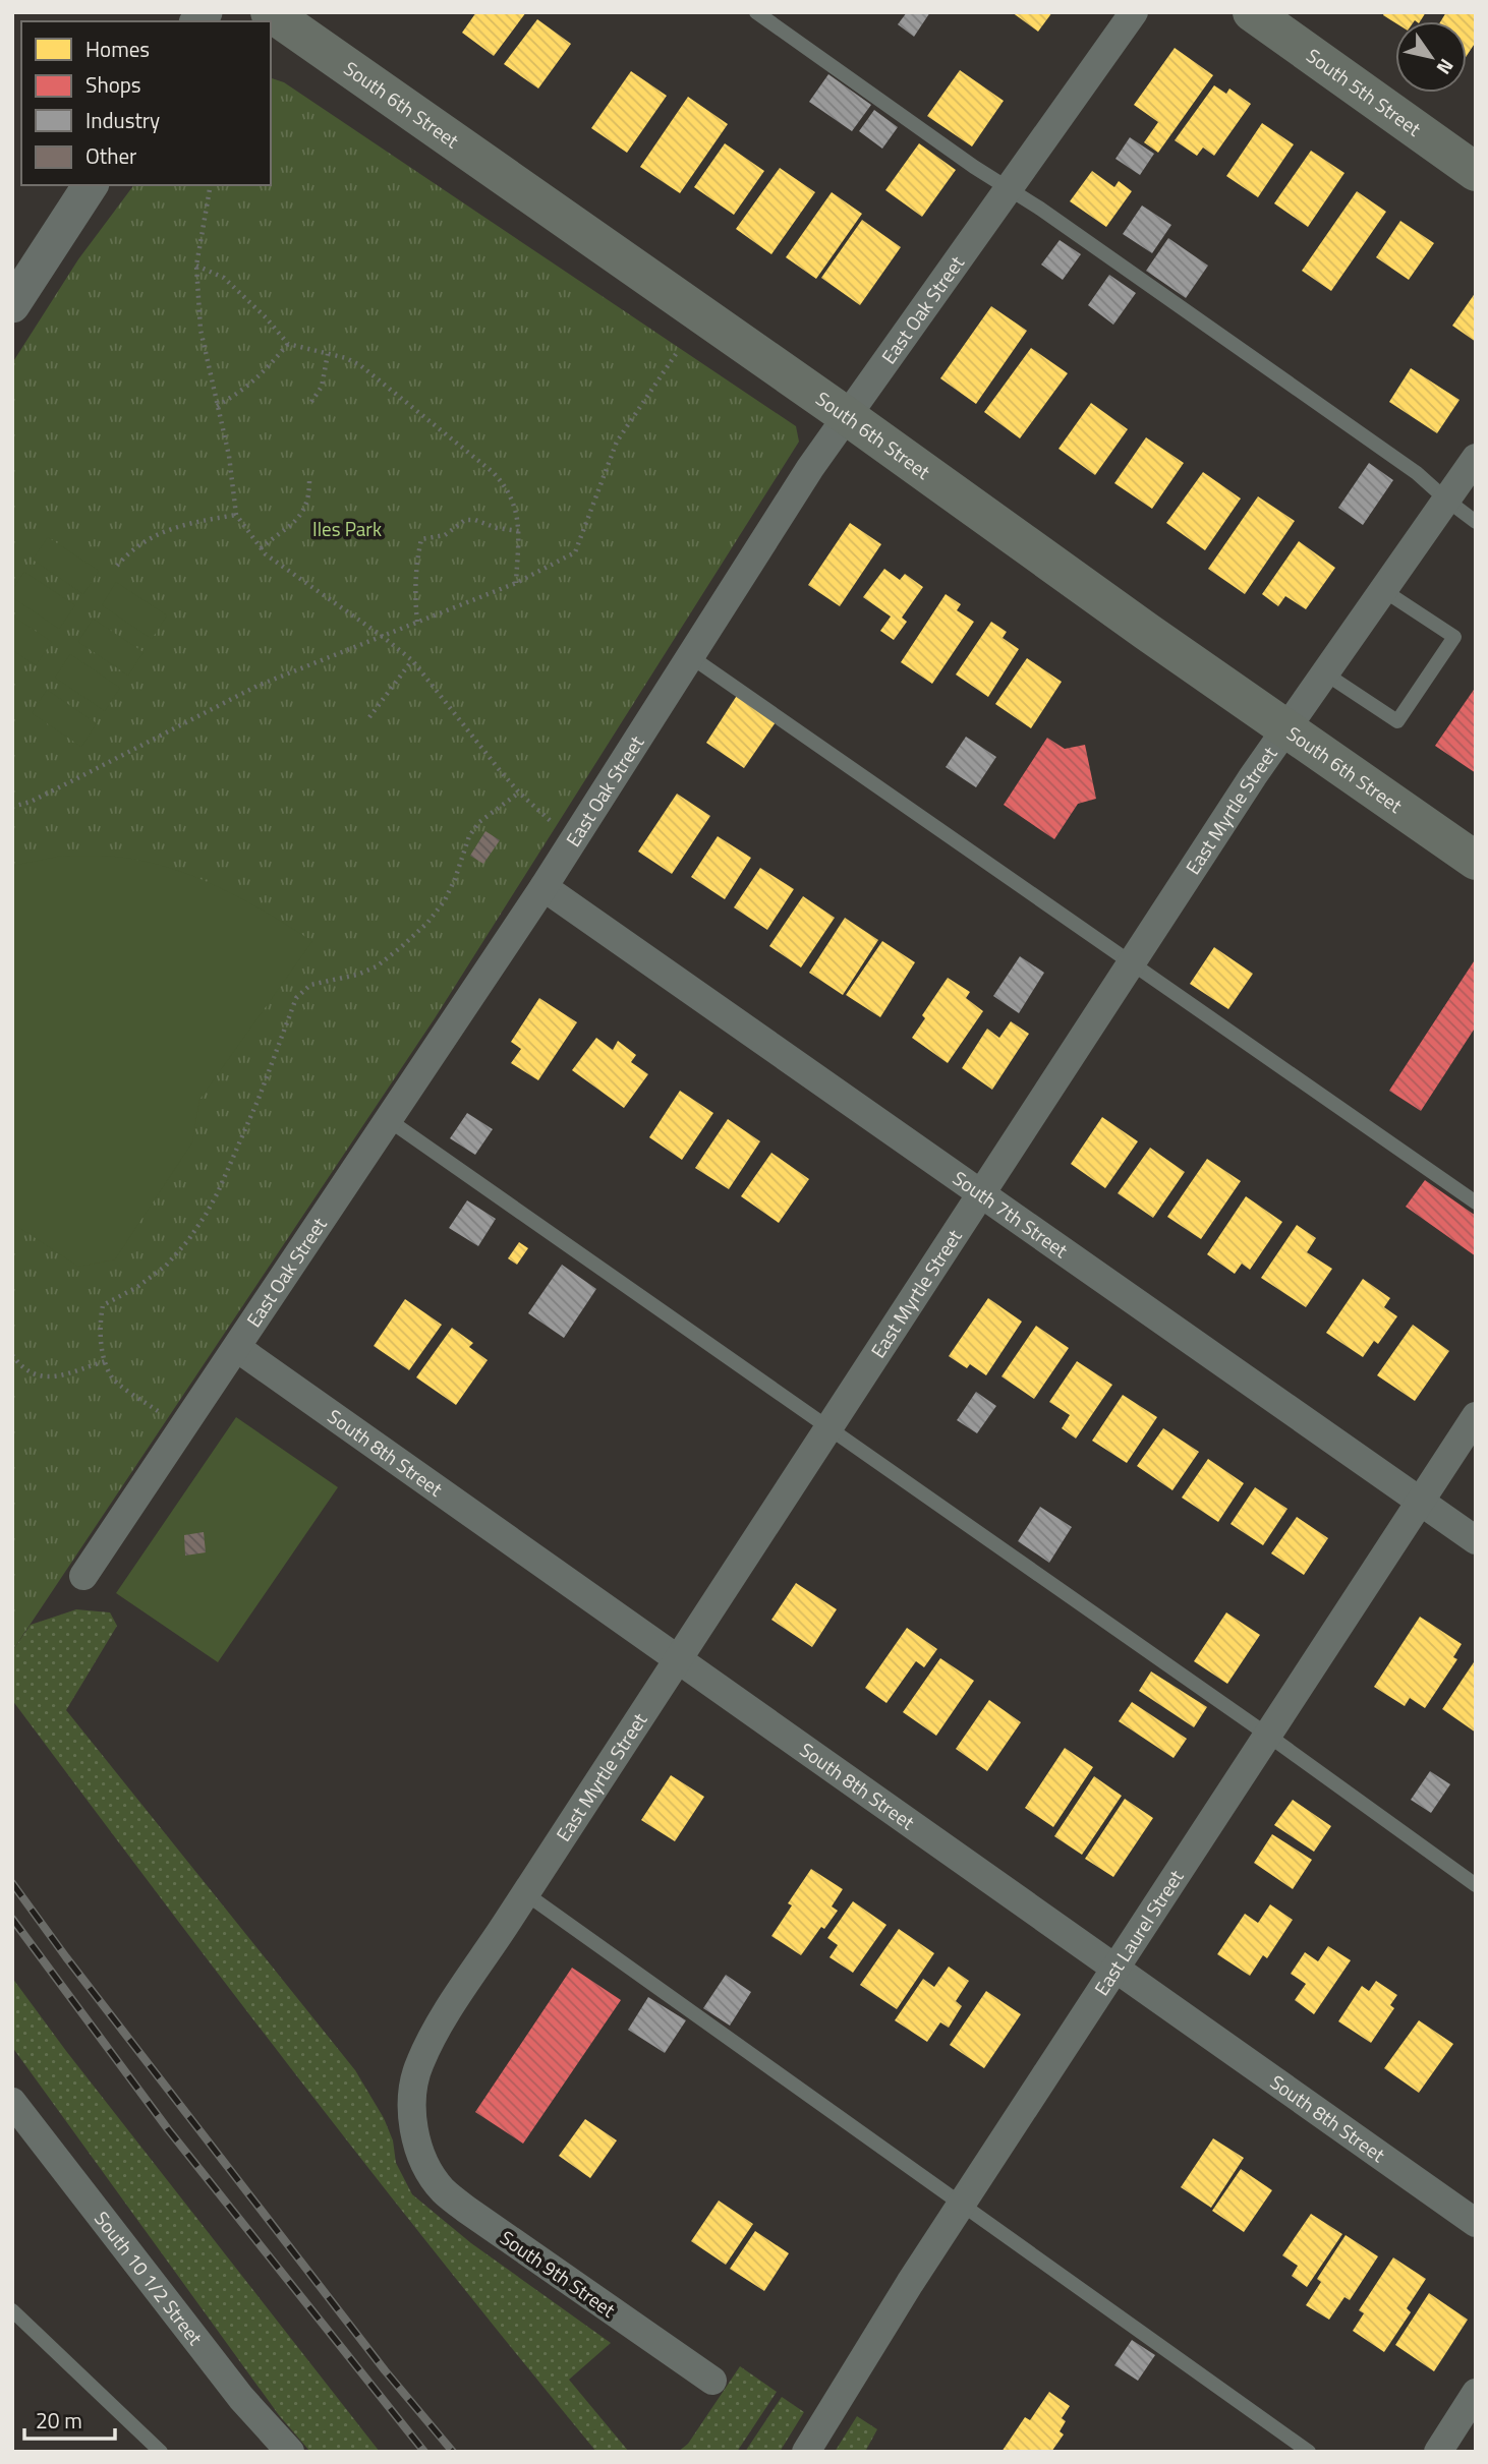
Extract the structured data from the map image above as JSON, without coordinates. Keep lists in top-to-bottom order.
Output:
{
  "streets": {
    "main road": ["South 5th Street", "South 6th Street"],
    "street": [
      "East Oak Street",
      "East Myrtle Street",
      "South 7th Street",
      "South 8th Street",
      "East Laurel Street",
      "South 9th Street",
      "South 10 1/2 Street"
    ]
  },
  "crossings": [
    ["South 6th Street", "East Oak Street"],
    ["South 6th Street", "East Myrtle Street"],
    ["East Oak Street", "South 7th Street"],
    ["East Oak Street", "South 8th Street"],
    ["East Myrtle Street", "South 7th Street"],
    ["East Myrtle Street", "South 8th Street"],
    ["East Myrtle Street", "South 9th Street"],
    ["South 7th Street", "East Laurel Street"],
    ["South 8th Street", "East Laurel Street"]
  ],
  "parks": ["Iles Park"],
  "legend": [
    "Homes",
    "Shops",
    "Industry",
    "Other"
  ],
  "scale_bar": "20 m",
  "north": "bottom right"
}
